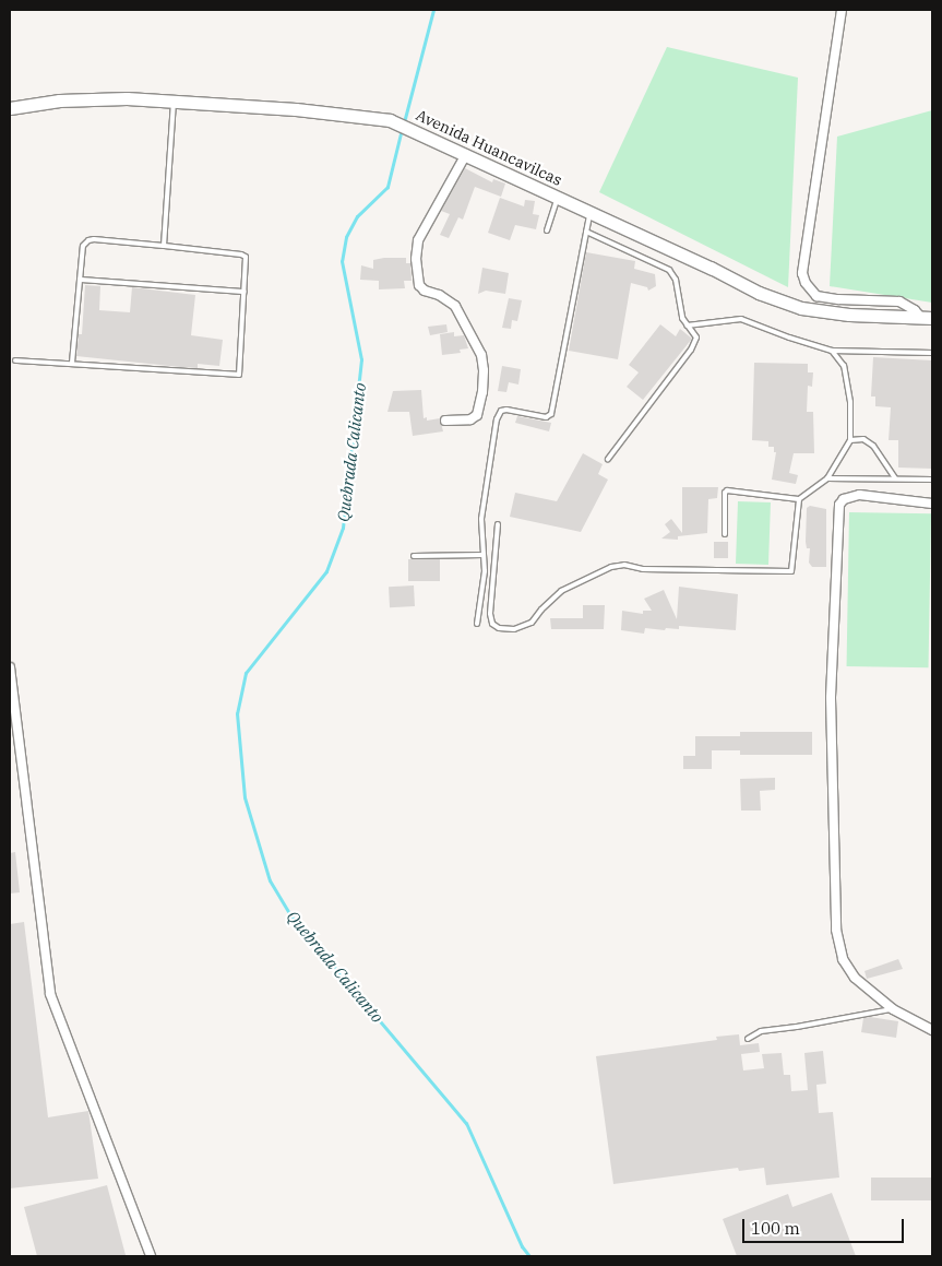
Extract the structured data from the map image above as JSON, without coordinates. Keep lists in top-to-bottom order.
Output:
{
  "streets": {
    "street": ["Avenida Huancavilcas"]
  },
  "water": ["Quebrada Calicanto"],
  "scale_bar": "100 m"
}
